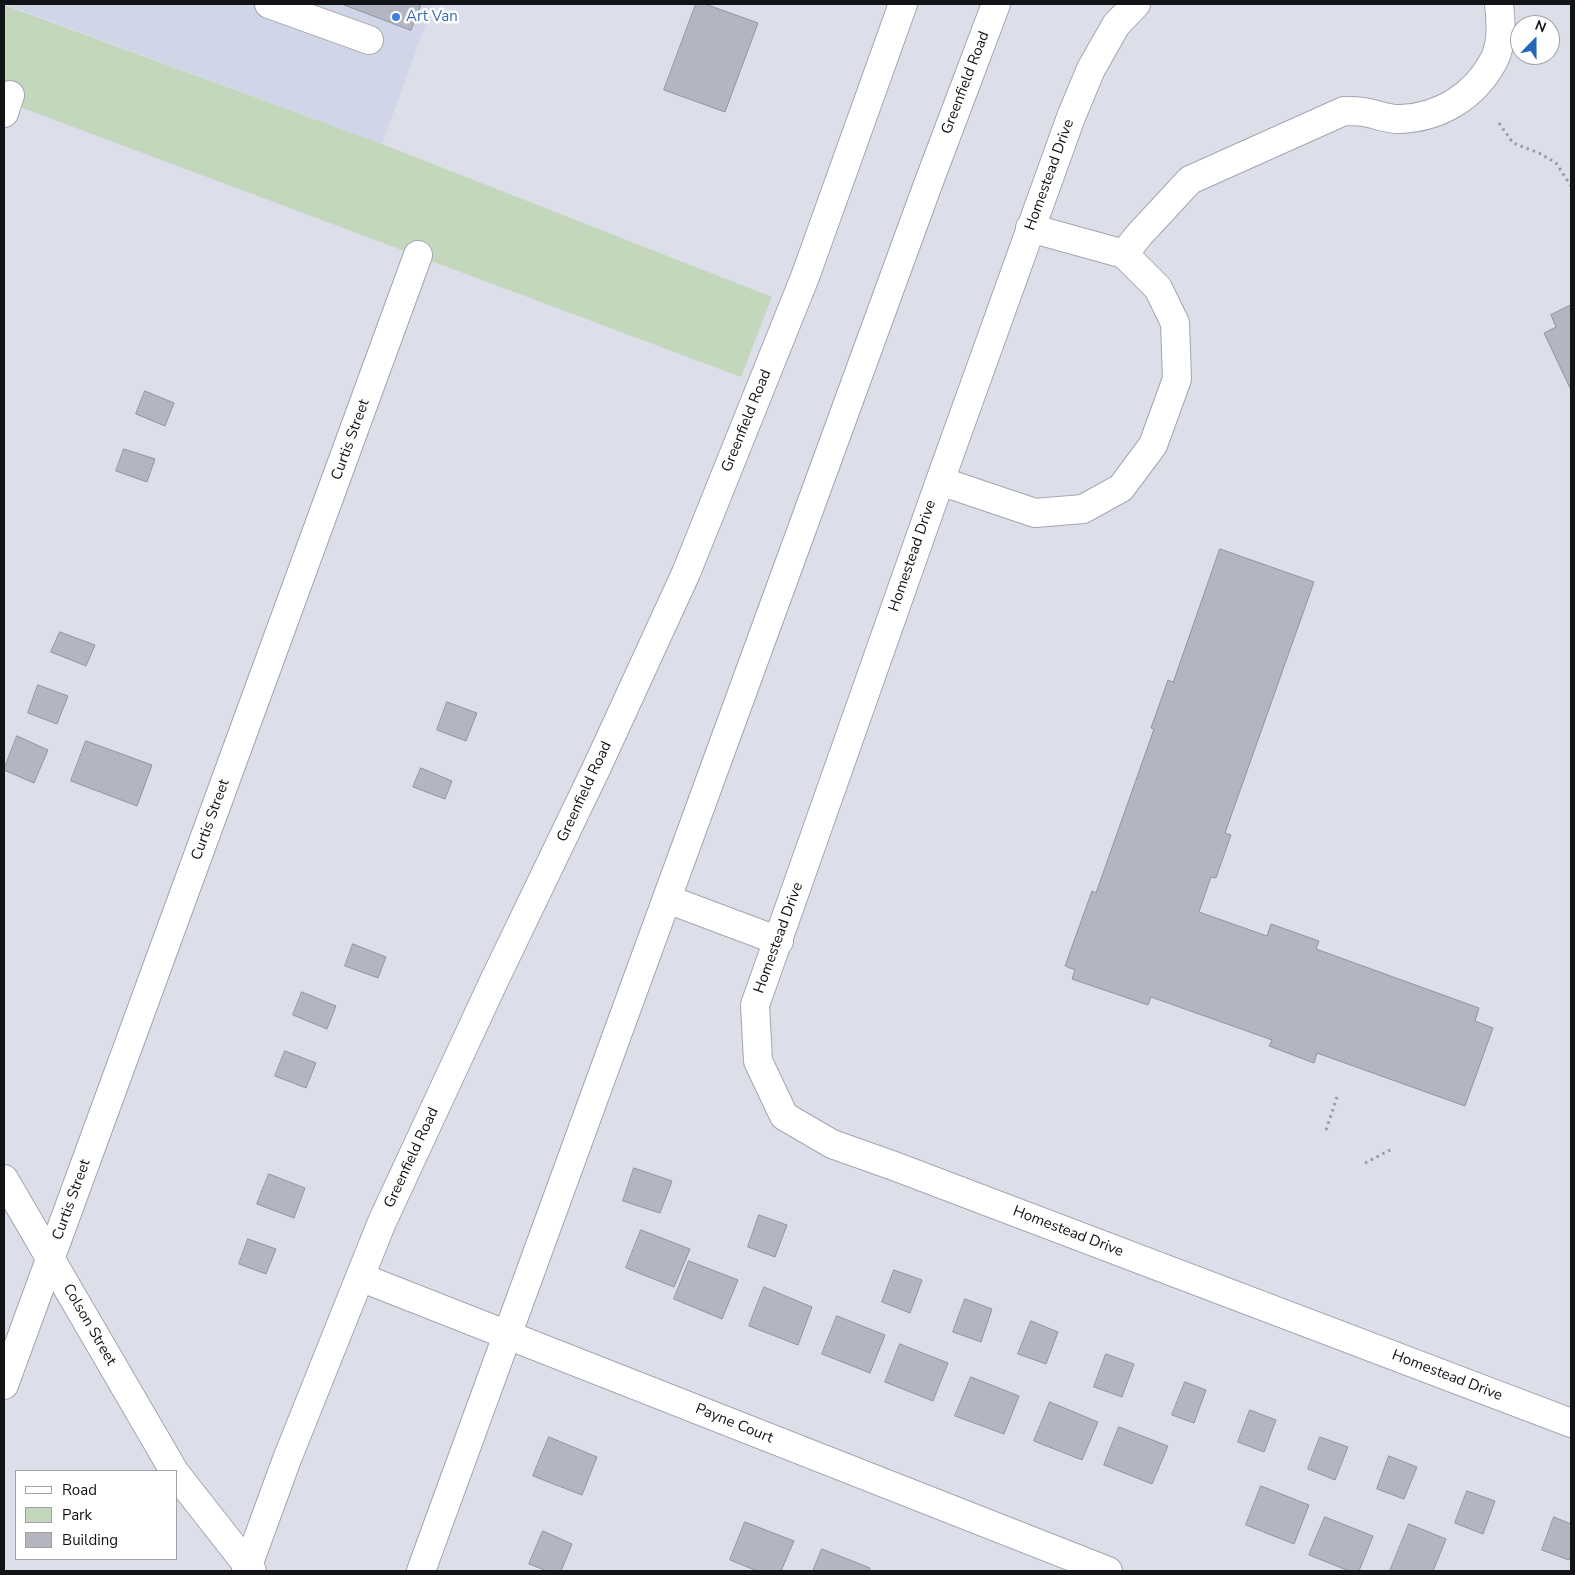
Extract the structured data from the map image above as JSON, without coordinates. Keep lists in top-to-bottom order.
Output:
{
  "streets": {
    "street": [
      "Greenfield Road",
      "Homestead Drive",
      "Curtis Street",
      "Colson Street",
      "Payne Court"
    ]
  },
  "crossings": [
    ["Greenfield Road", "Colson Street"],
    ["Greenfield Road", "Payne Court"],
    ["Curtis Street", "Colson Street"]
  ],
  "places": ["Art Van"],
  "legend": ["Road", "Park", "Building"],
  "north": "top"
}
